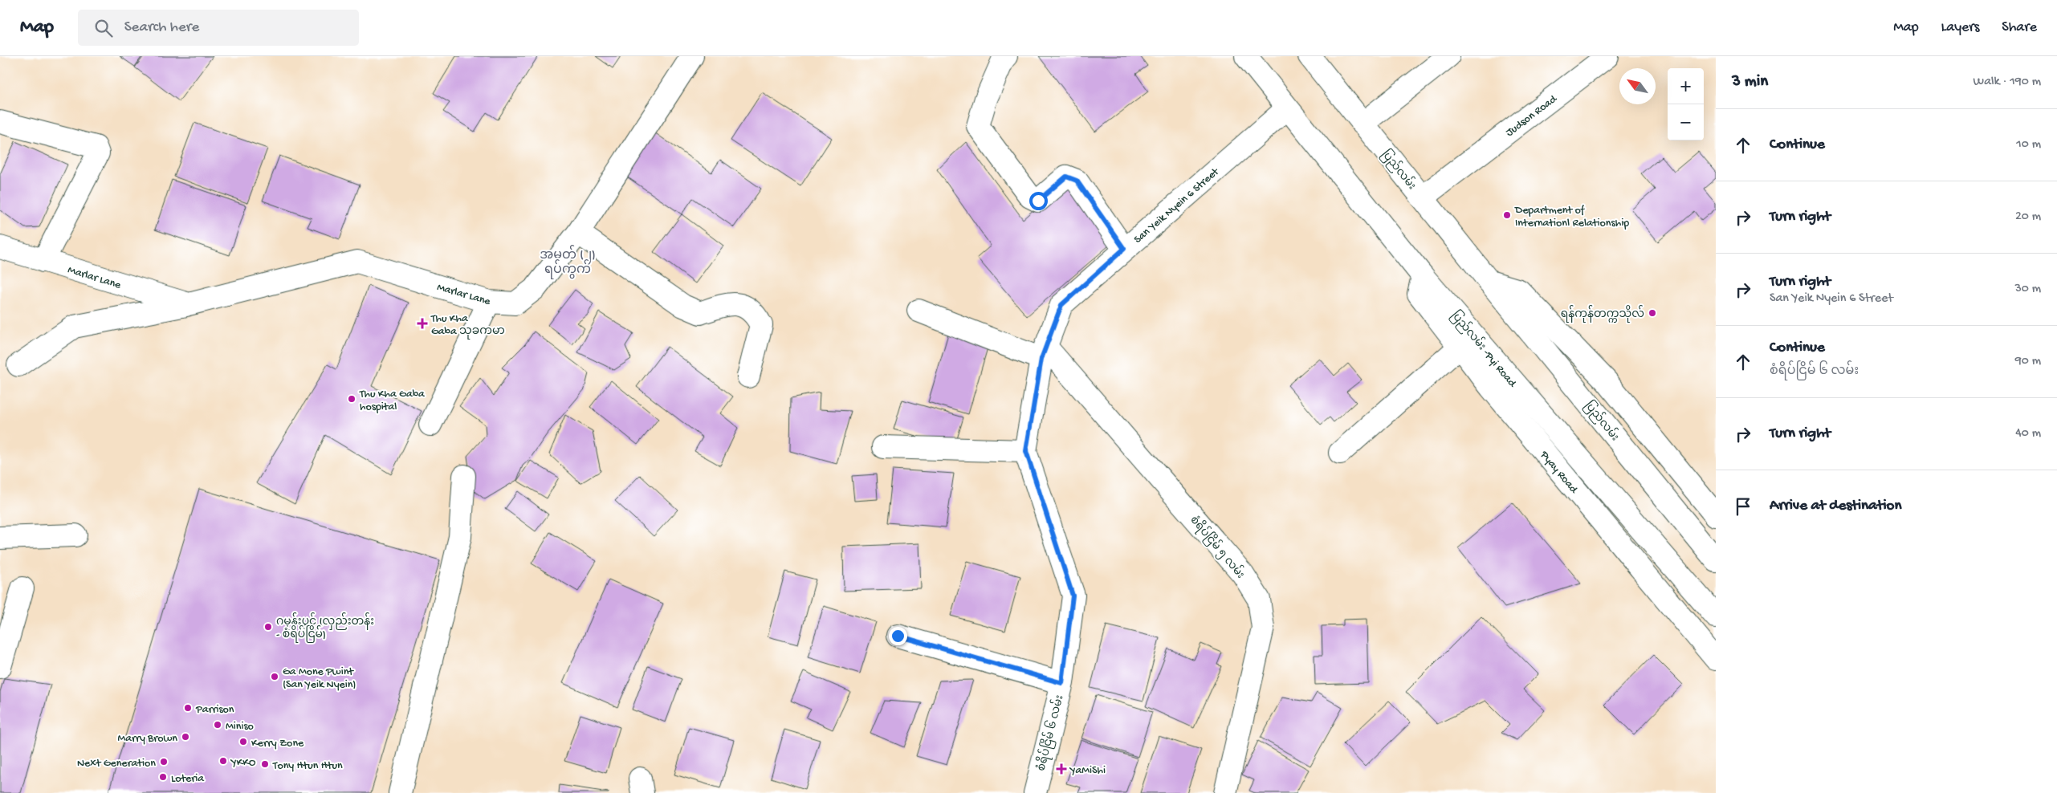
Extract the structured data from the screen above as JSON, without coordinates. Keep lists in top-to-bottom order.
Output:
{
  "streets": {
    "main road": [
      "Judson Road",
      "ပြည်လမ်း",
      "San Yeik Nyein 6 Street",
      "Marlar Lane",
      "ပြည်လမ်း -Pyi Road",
      "Pyay Road",
      "စံရိပ်ငြိမ် ၅ လမ်း",
      "စံရိပ်ငြိမ် ၆ လမ်း"
    ]
  },
  "crossings": [
    ["Judson Road", "ပြည်လမ်း"],
    ["San Yeik Nyein 6 Street", "စံရိပ်ငြိမ် ၅ လမ်း"],
    ["San Yeik Nyein 6 Street", "စံရိပ်ငြိမ် ၆ လမ်း"],
    ["ပြည်လမ်း -Pyi Road", "Pyay Road"],
    ["စံရိပ်ငြိမ် ၅ လမ်း", "စံရိပ်ငြိမ် ၆ လမ်း"]
  ],
  "districts": ["အမှတ် (၂) ရပ်ကွက်"],
  "places": {
    "other": [
      "Department of Internationl Relationship",
      "ရန်ကုန်တက္ကသိုလ်",
      "Thu Kha Gaba hospital",
      "ဂမုန်းပွင့် (လှည်းတန်း - စံရိပ်ငြိမ်)",
      "Ga Mone Pwint (San Yeik Nyein)",
      "Parrison",
      "Miniso",
      "Marry Brown",
      "Kerry Zone",
      "YKKO",
      "Next Generation",
      "Tony Htun Htun",
      "Loteria"
    ],
    "health": ["Thu Kha Gaba သုခကမာ", "YaMiShi"]
  },
  "north": "top left",
  "page": {
    "header": "Map",
    "search": "Search here",
    "nav": ["Map", "Layers", "Share"],
    "heading": ["3 min", "Walk · 190 m"],
    "map_buttons": ["+", "−"],
    "list": [
      ["Continue", "10 m"],
      ["Turn right", "20 m"],
      ["Turn right", "San Yeik Nyein 6 Street", "30 m"],
      ["Continue", "စံရိပ်ငြိမ် ၆ လမ်း", "90 m"],
      ["Turn right", "40 m"],
      "Arrive at destination"
    ]
  }
}
